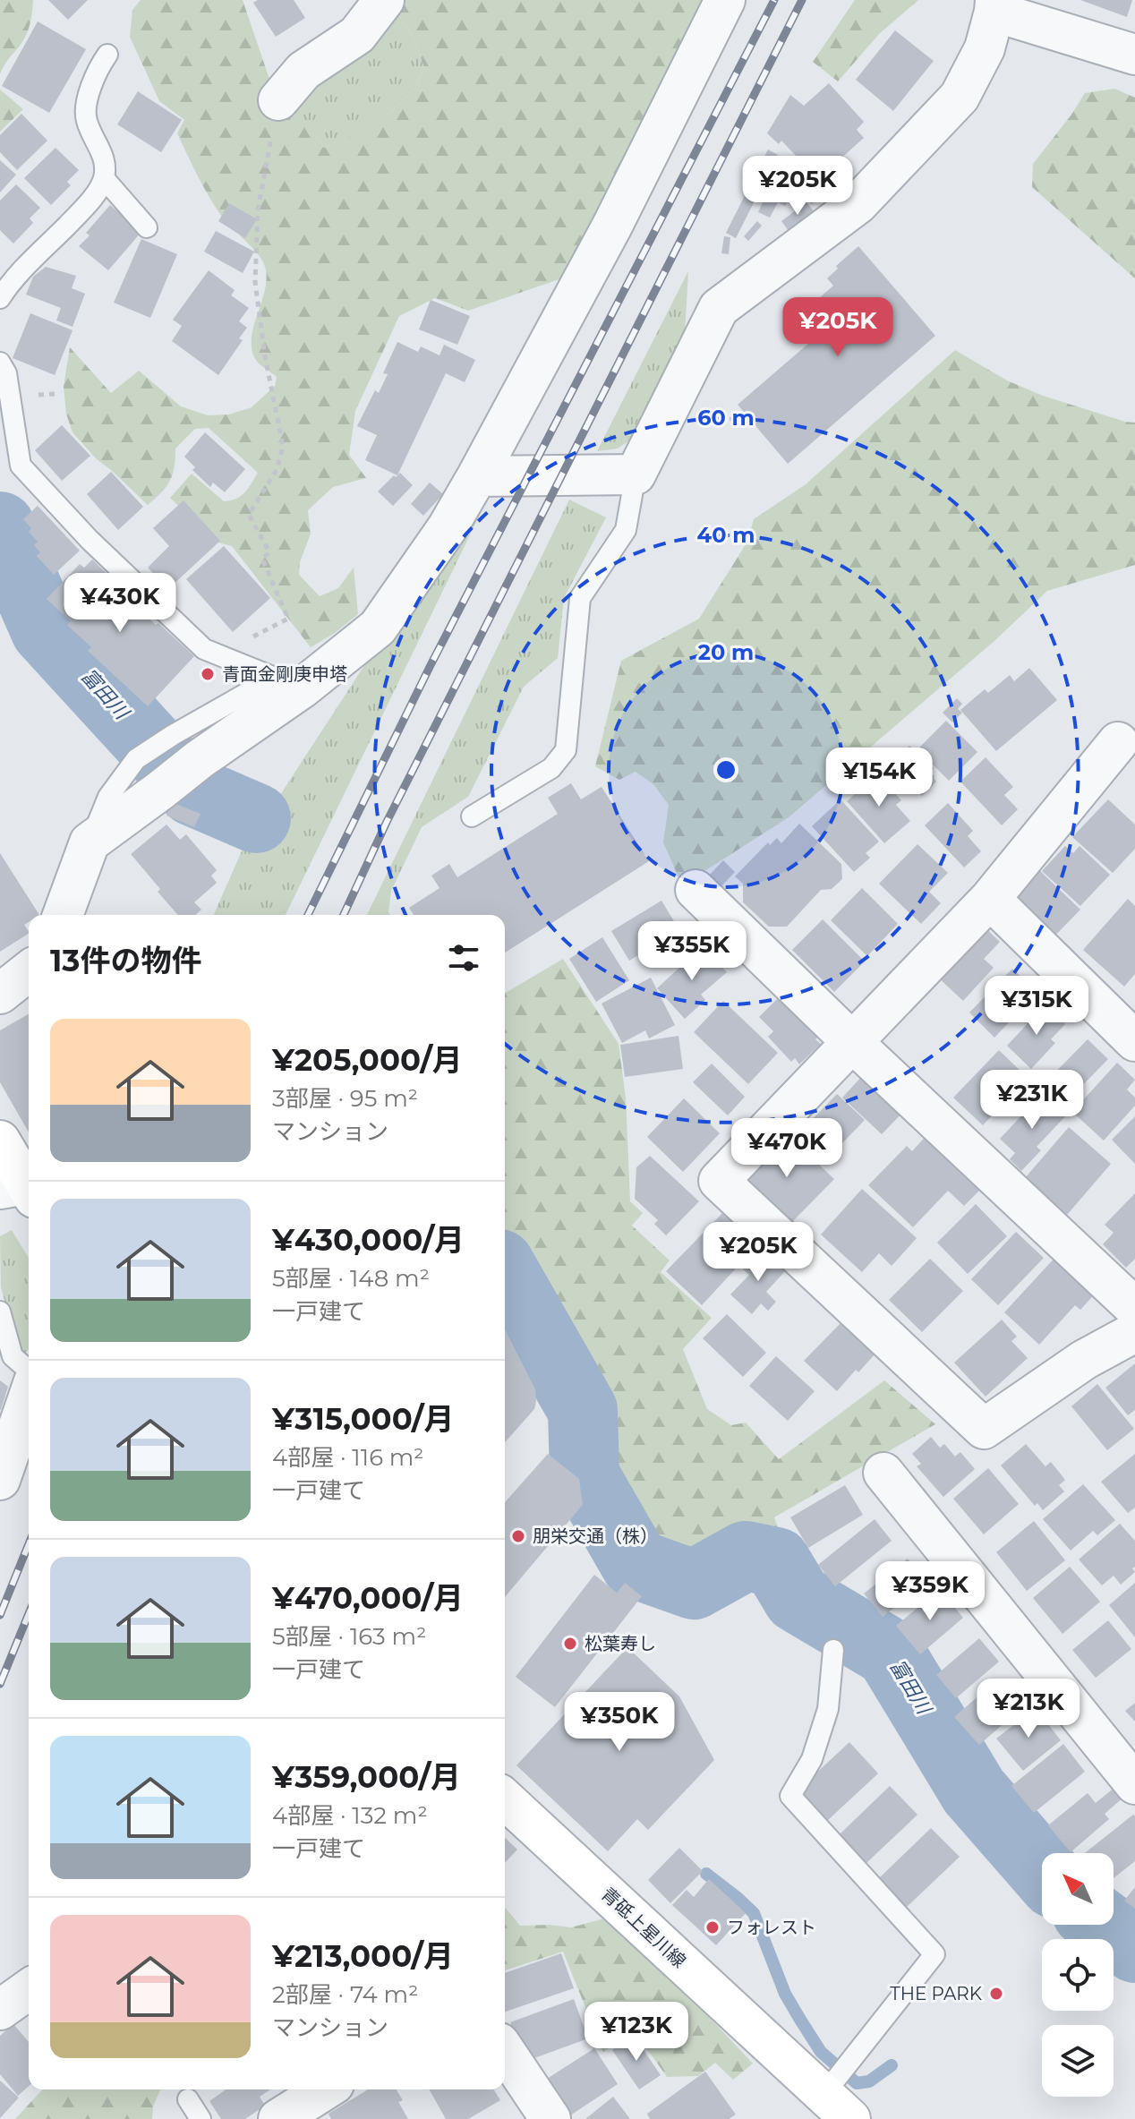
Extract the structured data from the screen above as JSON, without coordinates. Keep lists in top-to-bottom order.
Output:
{
  "streets": {
    "main road": ["青砥上星川線"]
  },
  "water": ["富田川"],
  "places": [
    "青面金剛庚申塔",
    "朋栄交通（株）",
    "松葉寿し",
    "フォレスト",
    "THE PARK"
  ],
  "north": "top left",
  "page": {
    "price": [
      "¥205K",
      "¥205K",
      "¥430K",
      "¥154K",
      "¥355K",
      "¥315K",
      "¥231K",
      "¥470K",
      "¥205K",
      "¥359K",
      "¥213K",
      "¥350K",
      "¥123K"
    ],
    "heading": "13件の物件",
    "list": [
      {
        "name": "¥205,000/月",
        "note": "3部屋 · 95 m² · マンション"
      },
      {
        "name": "¥430,000/月",
        "note": "5部屋 · 148 m² · 一戸建て"
      },
      {
        "name": "¥315,000/月",
        "note": "4部屋 · 116 m² · 一戸建て"
      },
      {
        "name": "¥470,000/月",
        "note": "5部屋 · 163 m² · 一戸建て"
      },
      {
        "name": "¥359,000/月",
        "note": "4部屋 · 132 m² · 一戸建て"
      },
      {
        "name": "¥213,000/月",
        "note": "2部屋 · 74 m² · マンション"
      }
    ]
  },
  "rings": ["60 m", "40 m", "20 m"]
}
